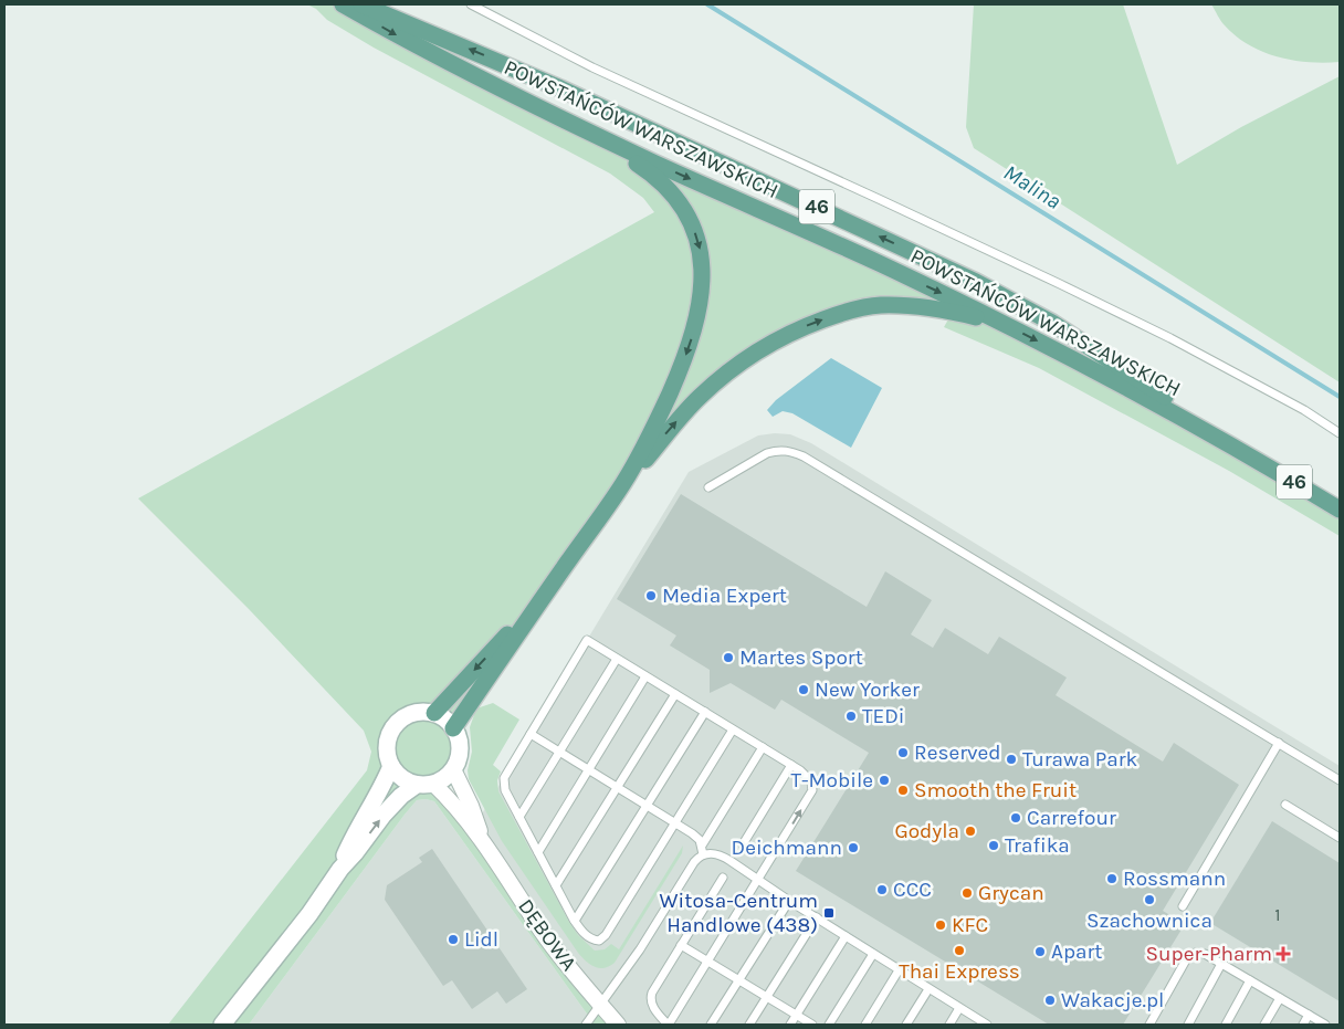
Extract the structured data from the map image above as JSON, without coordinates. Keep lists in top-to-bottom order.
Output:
{
  "streets": {
    "main road": ["POWSTAŃCÓW WARSZAWSKICH", "46"],
    "street": ["DĘBOWA"]
  },
  "water": ["Malina"],
  "places": {
    "other": [
      "Media Expert",
      "Martes Sport",
      "New Yorker",
      "TEDi",
      "Reserved",
      "Turawa Park",
      "T-Mobile",
      "Smooth the Fruit",
      "Carrefour",
      "Godyla",
      "Trafika",
      "Deichmann",
      "Rossmann",
      "CCC",
      "Grycan",
      "Szachownica",
      "KFC",
      "Lidl",
      "Thai Express",
      "Apart",
      "Wakacje.pl"
    ],
    "transit": ["Witosa-Centrum Handlowe (438)"],
    "health": ["Super-Pharm"]
  },
  "house_numbers": ["1"]
}
